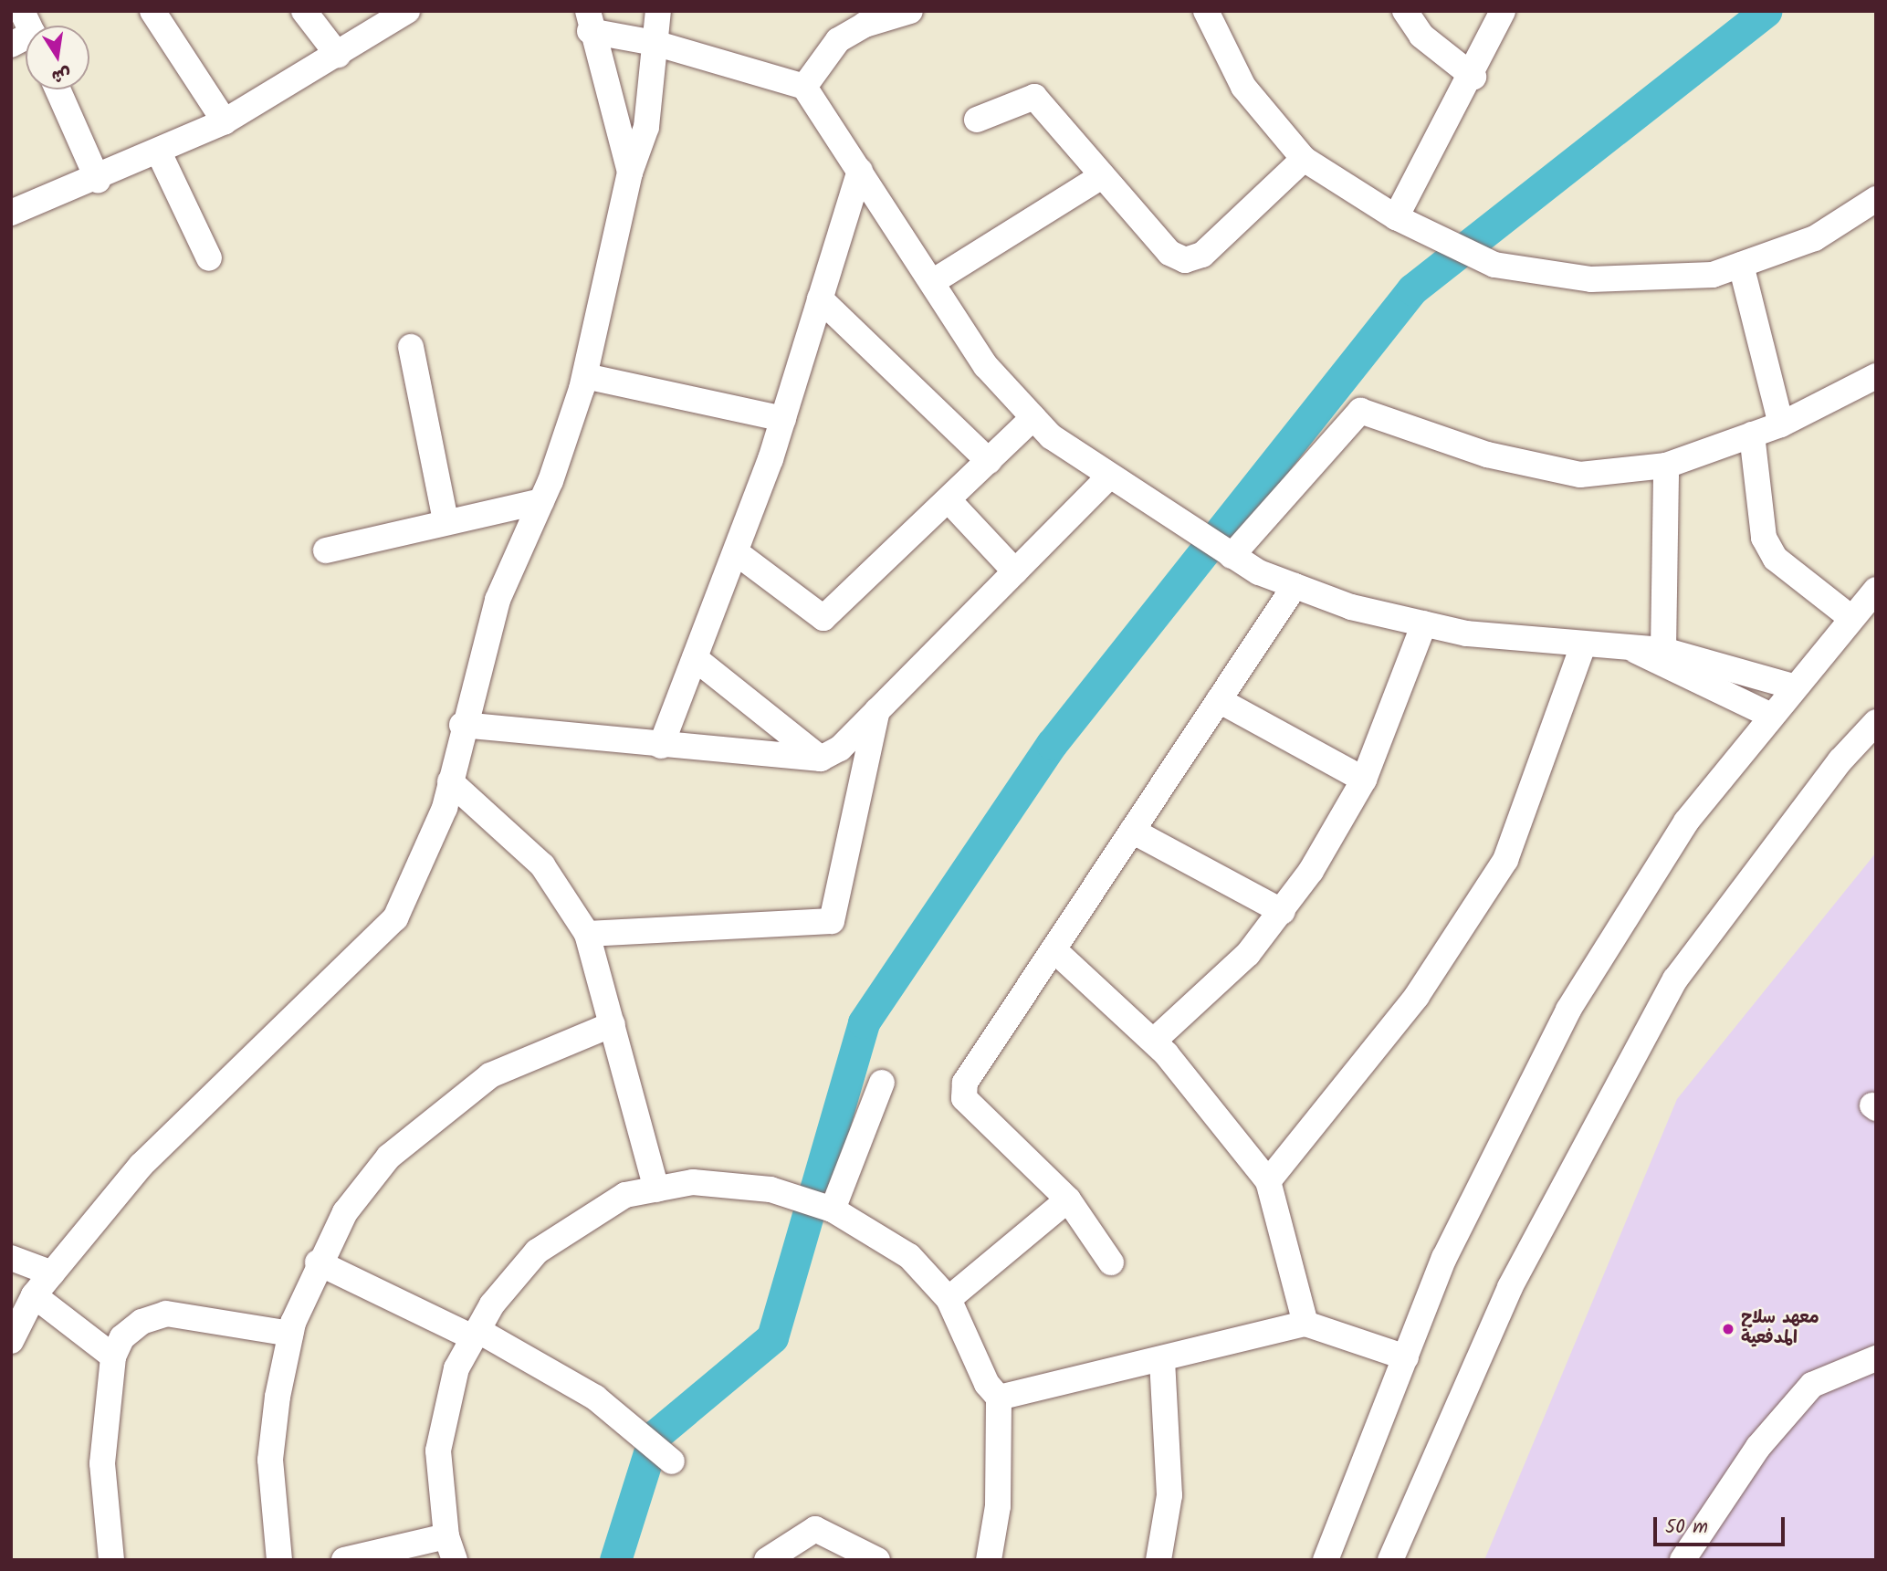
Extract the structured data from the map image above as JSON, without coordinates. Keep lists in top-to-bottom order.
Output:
{
  "places": ["معهد سلاح المدفعية"],
  "scale_bar": "50 m",
  "north": "bottom"
}
